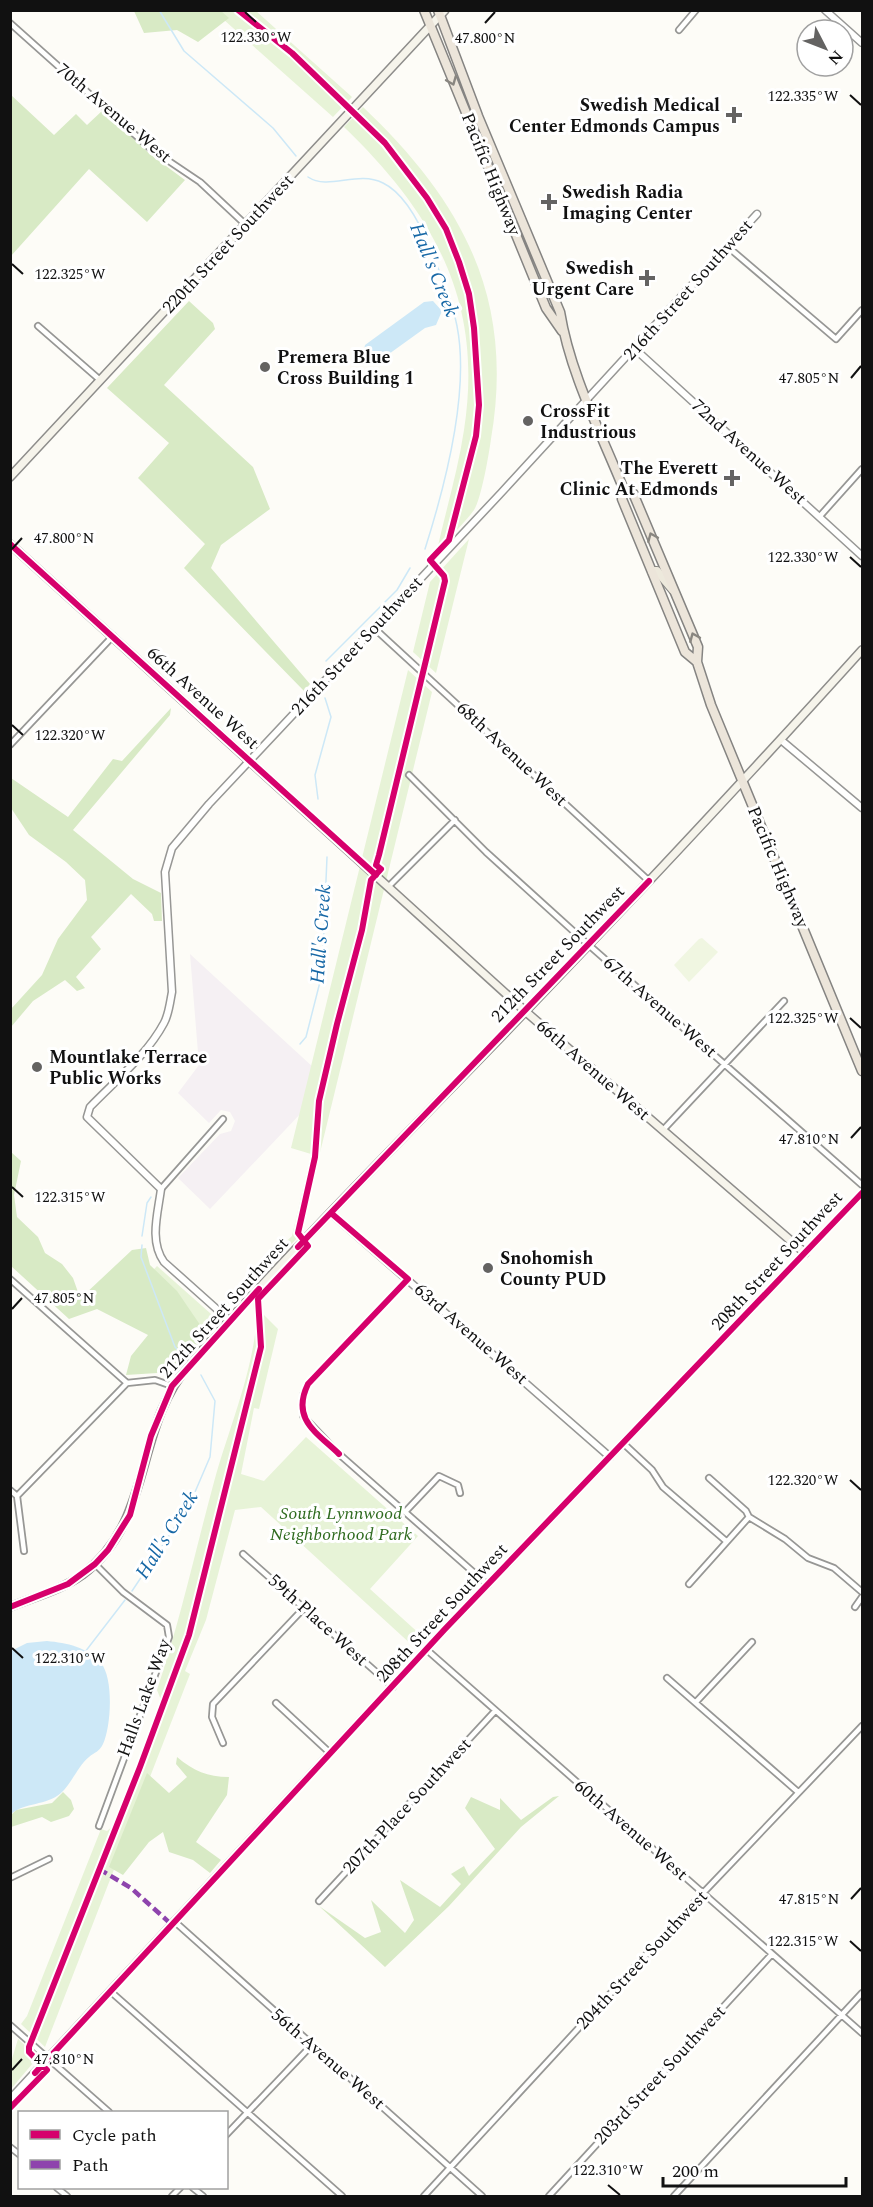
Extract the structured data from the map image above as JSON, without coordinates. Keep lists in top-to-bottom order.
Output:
{
  "streets": {
    "highway": ["Pacific Highway"],
    "main road": ["220th Street Southwest", "66th Avenue West", "212th Street Southwest"],
    "street": [
      "70th Avenue West",
      "216th Street Southwest",
      "72nd Avenue West",
      "68th Avenue West",
      "67th Avenue West",
      "208th Street Southwest",
      "63rd Avenue West",
      "59th Place West",
      "Halls Lake Way",
      "207th Place Southwest",
      "60th Avenue West",
      "204th Street Southwest",
      "56th Avenue West",
      "203rd Street Southwest"
    ]
  },
  "crossings": [
    ["70th Avenue West", "220th Street Southwest"],
    ["Pacific Highway", "220th Street Southwest"],
    ["Pacific Highway", "216th Street Southwest"],
    ["Pacific Highway", "212th Street Southwest"],
    ["216th Street Southwest", "72nd Avenue West"],
    ["216th Street Southwest", "66th Avenue West"],
    ["216th Street Southwest", "68th Avenue West"],
    ["66th Avenue West", "212th Street Southwest"],
    ["66th Avenue West", "208th Street Southwest"],
    ["68th Avenue West", "212th Street Southwest"],
    ["212th Street Southwest", "67th Avenue West"],
    ["212th Street Southwest", "63rd Avenue West"],
    ["212th Street Southwest", "Halls Lake Way"],
    ["208th Street Southwest", "63rd Avenue West"],
    ["208th Street Southwest", "59th Place West"],
    ["208th Street Southwest", "60th Avenue West"],
    ["208th Street Southwest", "56th Avenue West"],
    ["207th Place Southwest", "60th Avenue West"],
    ["60th Avenue West", "204th Street Southwest"],
    ["60th Avenue West", "203rd Street Southwest"],
    ["204th Street Southwest", "56th Avenue West"]
  ],
  "water": ["Hall's Creek"],
  "parks": ["South Lynnwood Neighborhood Park"],
  "places": {
    "health": [
      "Swedish Medical Center Edmonds Campus",
      "Swedish Radia Imaging Center",
      "Swedish Urgent Care",
      "The Everett Clinic At Edmonds"
    ],
    "other": [
      "Premera Blue Cross Building 1",
      "CrossFit Industrious",
      "Mountlake Terrace Public Works",
      "Snohomish County PUD"
    ]
  },
  "legend": ["Cycle path", "Path"],
  "scale_bar": "200 m",
  "north": "bottom right",
  "coordinates": [
    "122.330°W",
    "47.800°N",
    "122.335°W",
    "122.325°W",
    "47.805°N",
    "122.320°W",
    "47.810°N",
    "122.315°W",
    "122.310°W",
    "47.815°N"
  ]
}
